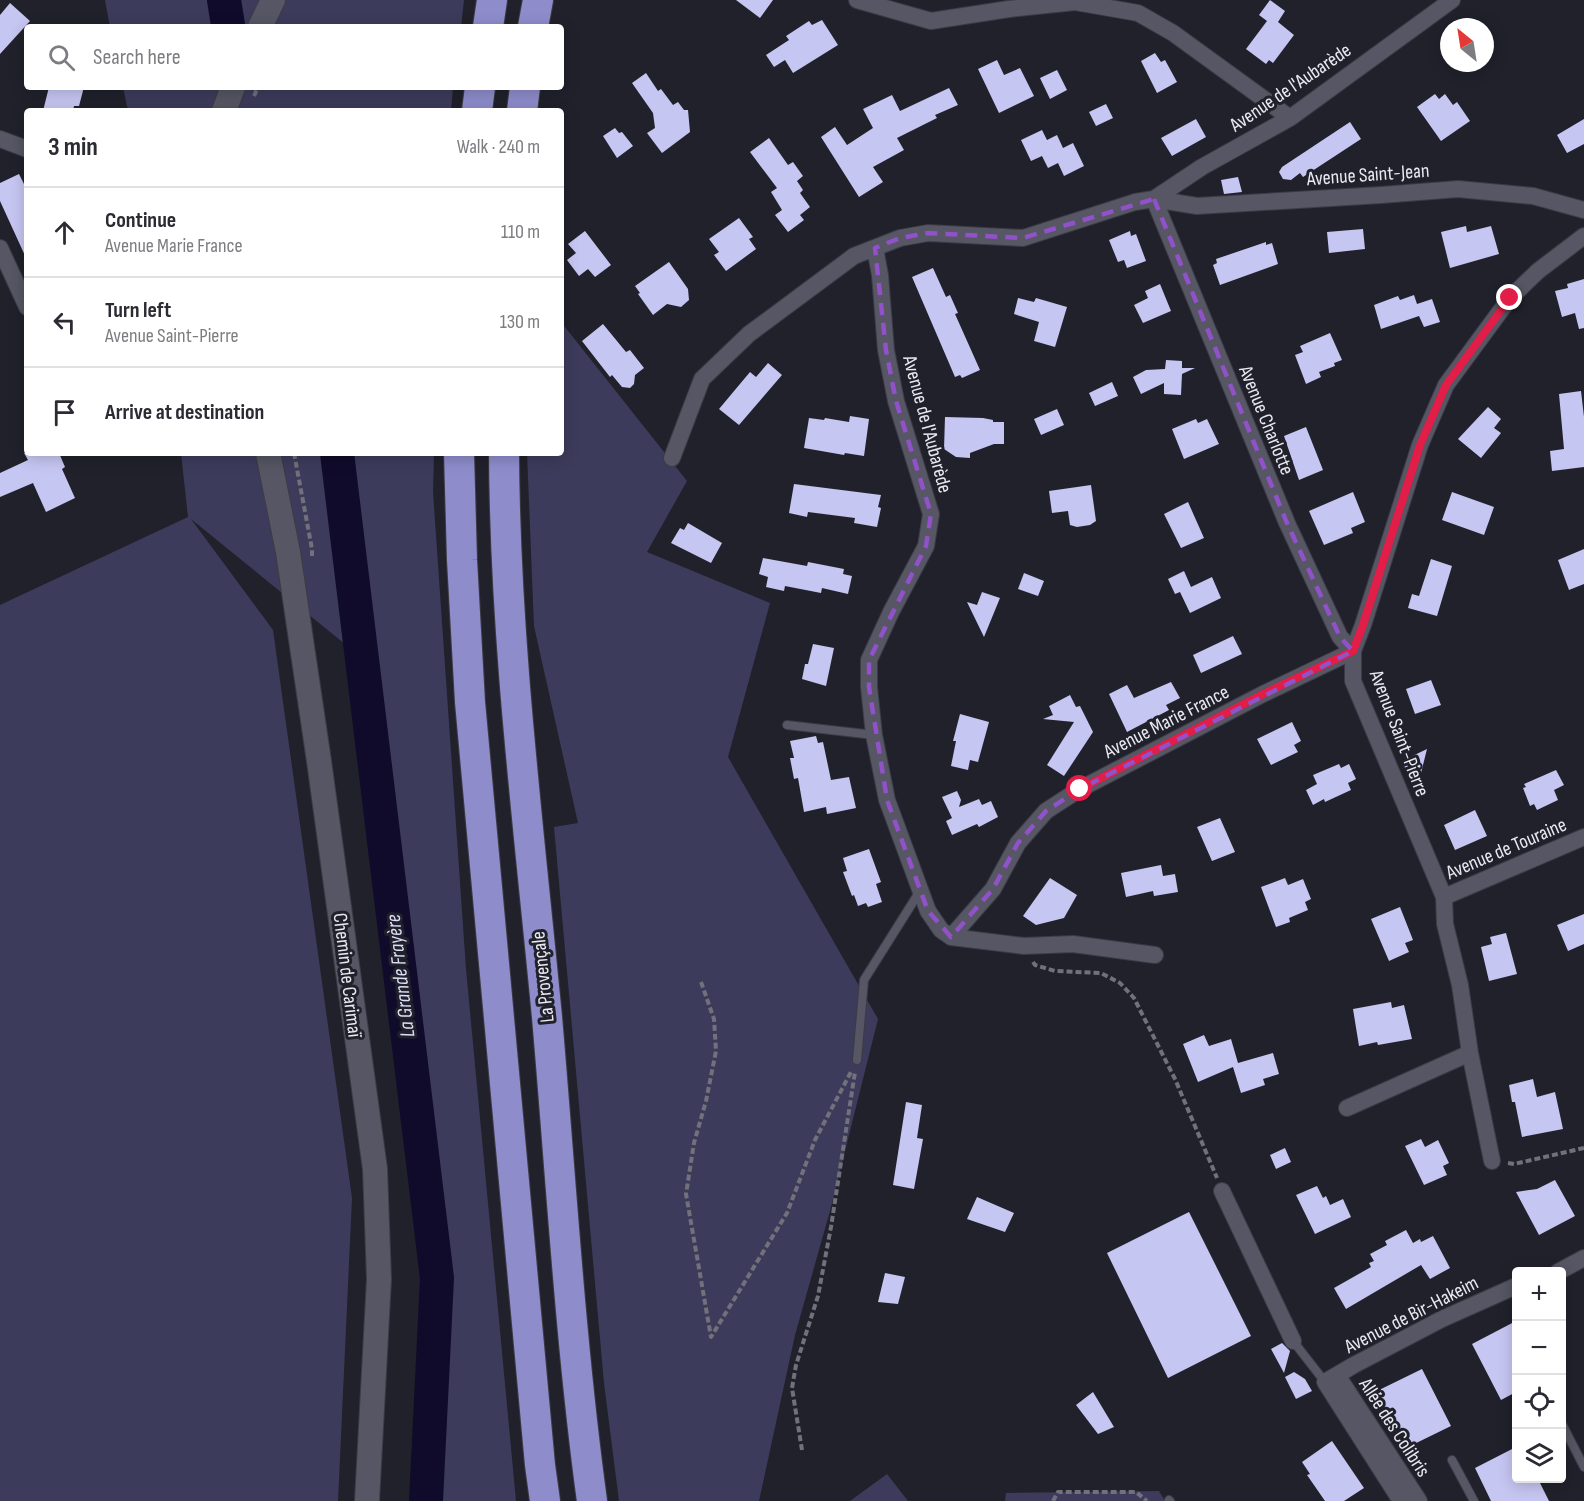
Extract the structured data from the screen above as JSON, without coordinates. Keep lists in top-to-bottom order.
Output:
{
  "streets": {
    "highway": ["La Provençale"],
    "street": [
      "Avenue de l'Aubarède",
      "Avenue Saint-Jean",
      "Avenue Charlotte",
      "Avenue Marie France",
      "Avenue Saint-Pierre",
      "Avenue de Touraine",
      "Chemin de Carimaï",
      "Avenue de Bir-Hakeim",
      "Allée des Colibris"
    ]
  },
  "crossings": [
    ["Avenue de l'Aubarède", "Avenue Saint-Jean"],
    ["Avenue de l'Aubarède", "Avenue Charlotte"],
    ["Avenue de l'Aubarède", "Avenue Marie France"],
    ["Avenue Saint-Jean", "Avenue Charlotte"],
    ["Avenue Charlotte", "Avenue Marie France"],
    ["Avenue Charlotte", "Avenue Saint-Pierre"],
    ["Avenue Marie France", "Avenue Saint-Pierre"],
    ["Avenue Saint-Pierre", "Avenue de Touraine"],
    ["Avenue de Bir-Hakeim", "Allée des Colibris"]
  ],
  "water": ["La Grande Frayère"],
  "north": "top left",
  "page": {
    "search": "Search here",
    "heading": ["3 min", "Walk · 240 m"],
    "list": [
      ["Continue", "Avenue Marie France", "110 m"],
      ["Turn left", "Avenue Saint-Pierre", "130 m"],
      "Arrive at destination"
    ],
    "map_buttons": ["+", "−"]
  }
}
